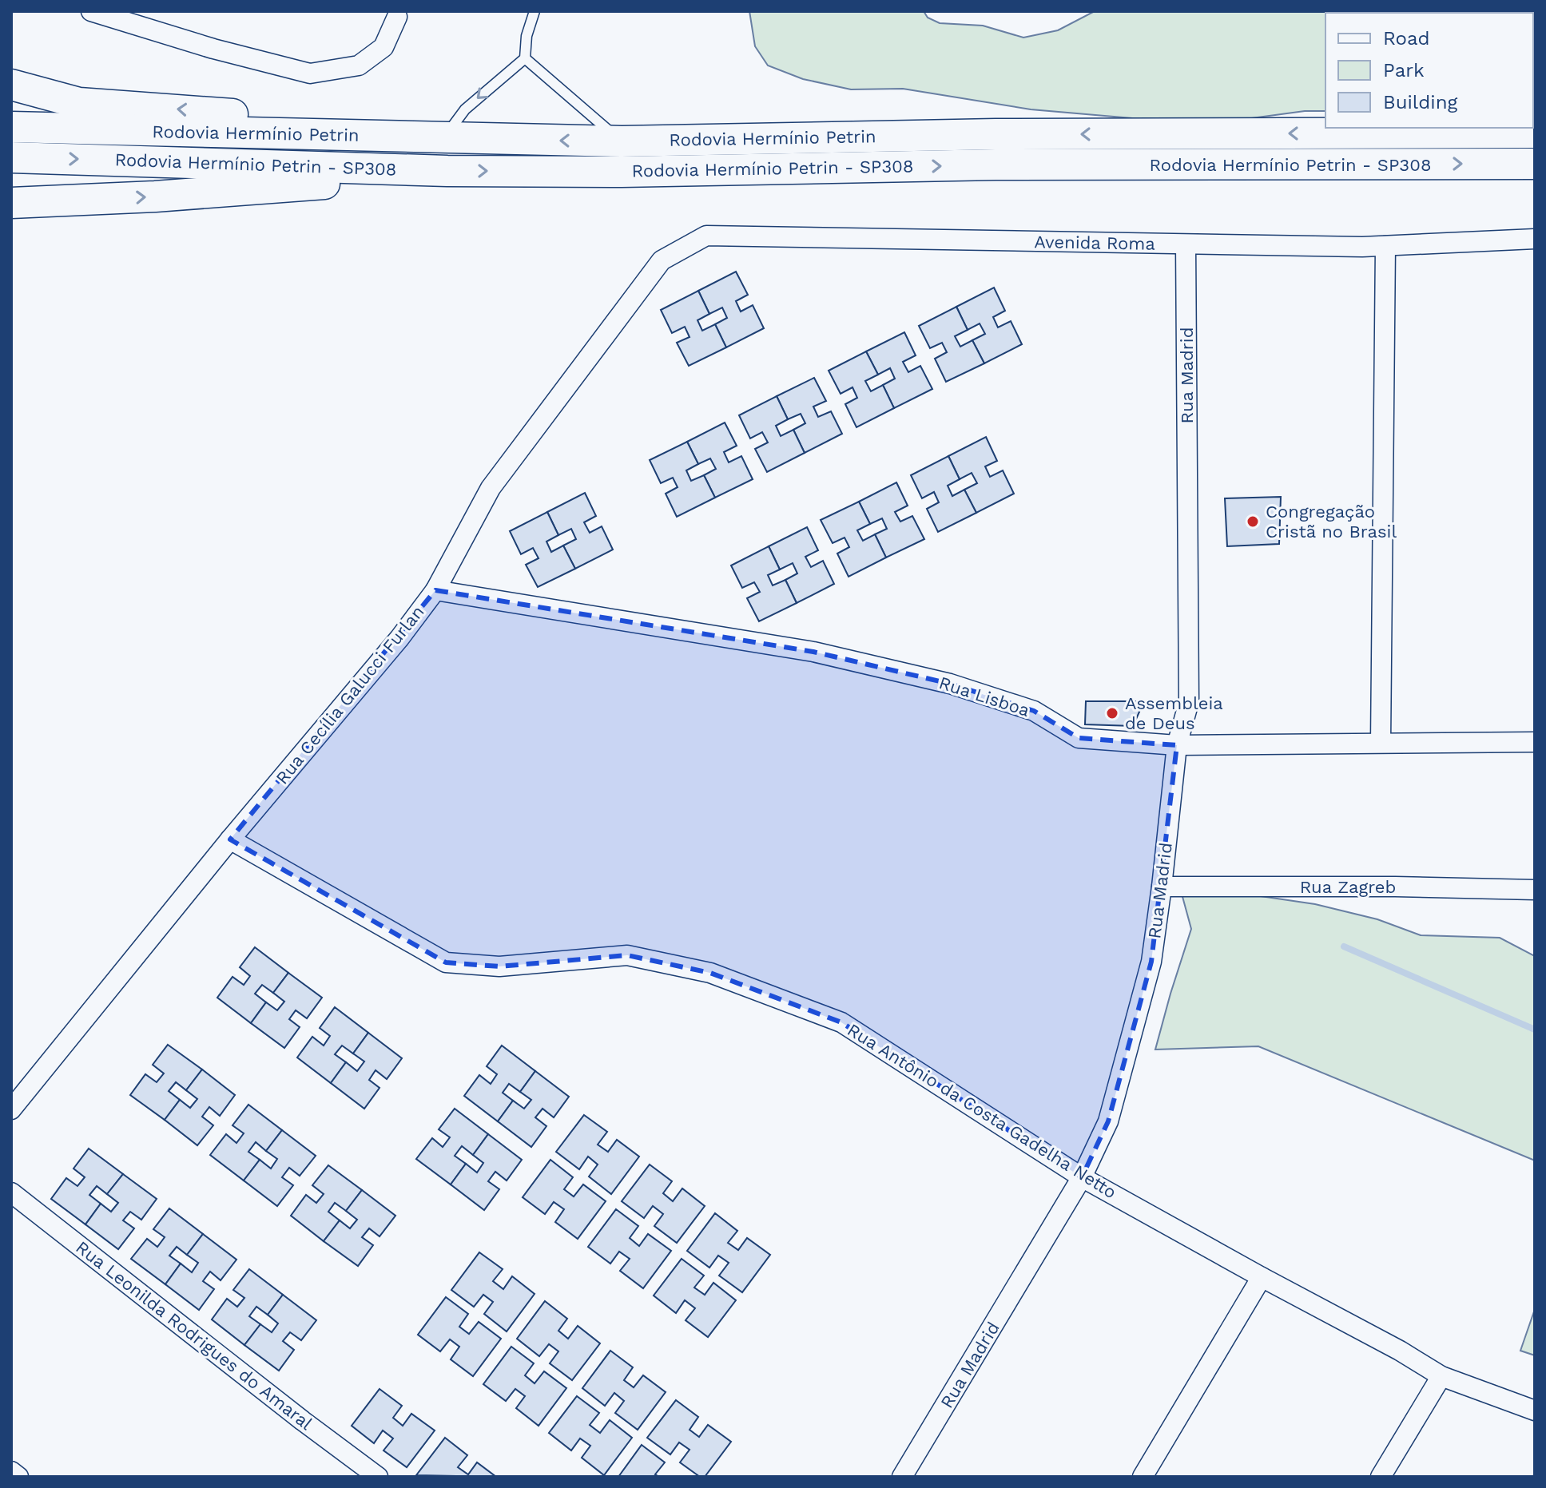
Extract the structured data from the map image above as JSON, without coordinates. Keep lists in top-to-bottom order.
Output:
{
  "streets": {
    "main road": ["Rodovia Hermínio Petrin", "Rodovia Hermínio Petrin - SP308"],
    "street": [
      "Avenida Roma",
      "Rua Madrid",
      "Rua Cecília Galucci Furlan",
      "Rua Lisboa",
      "Rua Zagreb",
      "Rua Antônio da Costa Gadelha Netto",
      "Rua Leonilda Rodrigues do Amaral"
    ]
  },
  "crossings": [
    ["Avenida Roma", "Rua Madrid"],
    ["Avenida Roma", "Rua Cecília Galucci Furlan"],
    ["Rua Madrid", "Rua Lisboa"],
    ["Rua Madrid", "Rua Zagreb"],
    ["Rua Madrid", "Rua Antônio da Costa Gadelha Netto"],
    ["Rua Cecília Galucci Furlan", "Rua Lisboa"],
    ["Rua Cecília Galucci Furlan", "Rua Antônio da Costa Gadelha Netto"]
  ],
  "one_way": ["Rodovia Hermínio Petrin"],
  "places": ["Congregação Cristã no Brasil", "Assembleia de Deus"],
  "legend": ["Road", "Park", "Building"]
}
